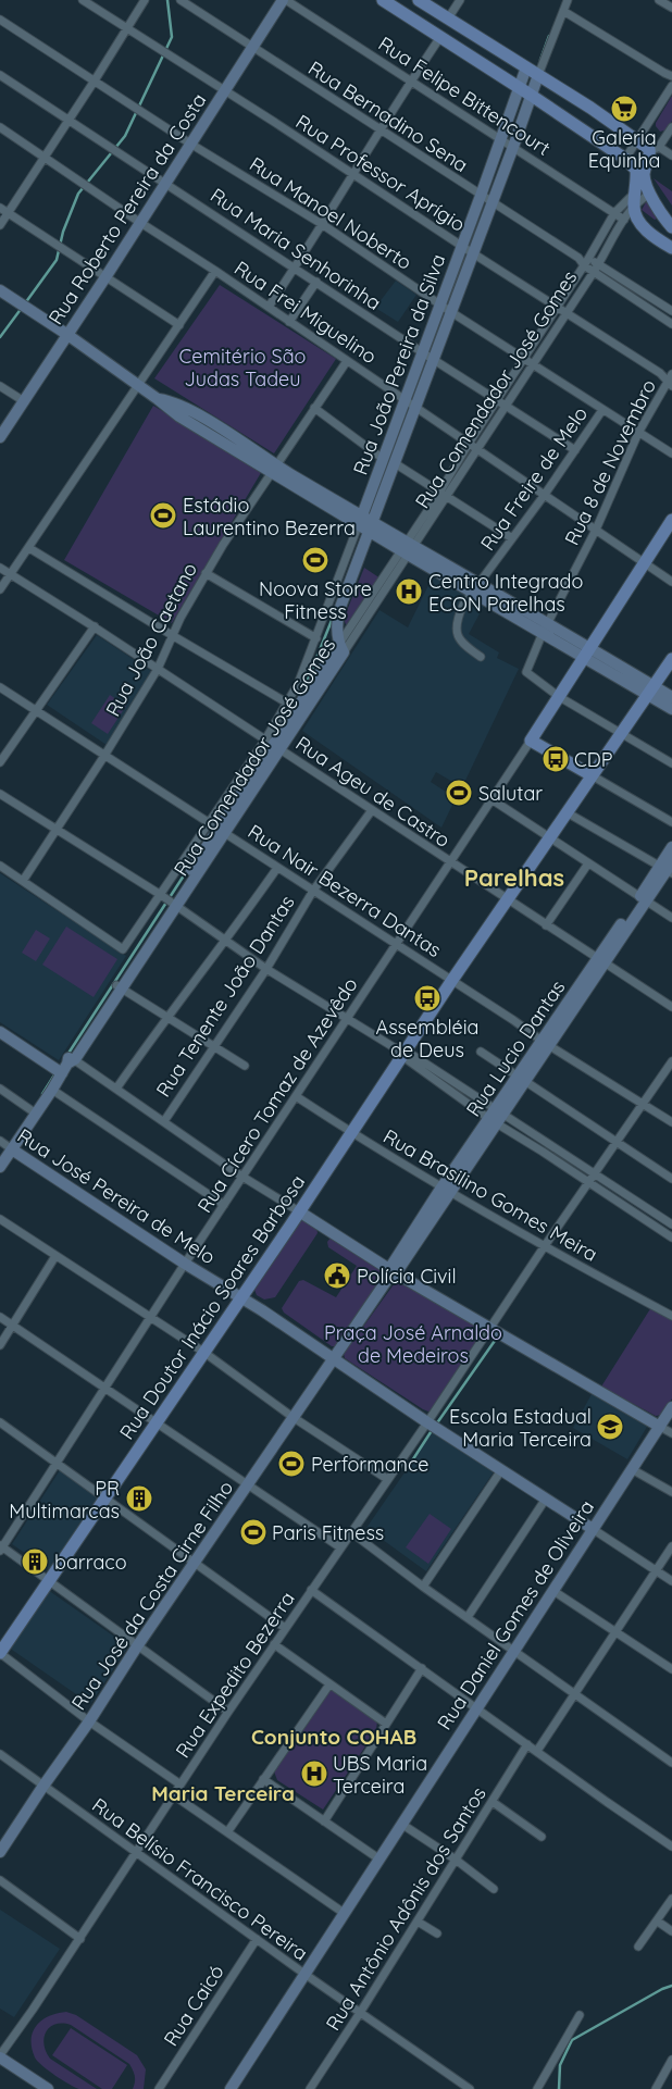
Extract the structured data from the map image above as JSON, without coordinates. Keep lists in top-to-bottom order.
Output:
{
  "streets": {
    "main road": ["Rua Doutor Inácio Soares Barbosa"],
    "street": [
      "Rua Felipe Bittencourt",
      "Rua Bernadino Sena",
      "Rua Professor Aprígio",
      "Rua Roberto Pereira da Costa",
      "Rua Manoel Noberto",
      "Rua Maria Senhorinha",
      "Rua Frei Miguelino",
      "Rua João Pereira da Silva",
      "Rua Comendador José Gomes",
      "Rua 8 de Novembro",
      "Rua Freire de Melo",
      "Rua João Caetano",
      "Rua Ageu de Castro",
      "Rua Nair Bezerra Dantas",
      "Rua Tenente João Dantas",
      "Rua Lucio Dantas",
      "Rua Cícero Tomaz de Azevêdo",
      "Rua Brasilino Gomes Meira",
      "Rua José Pereira de Melo",
      "Rua José da Costa Cirne Filho",
      "Rua Daniel Gomes de Oliveira",
      "Rua Expedito Bezerra",
      "Rua Belísio Francisco Pereira",
      "Rua Antônio Adônis dos Santos",
      "Rua Caicó"
    ]
  },
  "crossings": [
    ["Rua Felipe Bittencourt", "Rua Roberto Pereira da Costa"],
    ["Rua Felipe Bittencourt", "Rua João Pereira da Silva"],
    ["Rua Felipe Bittencourt", "Rua Comendador José Gomes"],
    ["Rua Bernadino Sena", "Rua Roberto Pereira da Costa"],
    ["Rua Bernadino Sena", "Rua João Pereira da Silva"],
    ["Rua Bernadino Sena", "Rua Comendador José Gomes"],
    ["Rua Professor Aprígio", "Rua Roberto Pereira da Costa"],
    ["Rua Professor Aprígio", "Rua João Pereira da Silva"],
    ["Rua Professor Aprígio", "Rua Comendador José Gomes"],
    ["Rua Professor Aprígio", "Rua 8 de Novembro"],
    ["Rua Roberto Pereira da Costa", "Rua Manoel Noberto"],
    ["Rua Roberto Pereira da Costa", "Rua Maria Senhorinha"],
    ["Rua Roberto Pereira da Costa", "Rua Frei Miguelino"],
    ["Rua Manoel Noberto", "Rua João Pereira da Silva"],
    ["Rua Manoel Noberto", "Rua Comendador José Gomes"],
    ["Rua Manoel Noberto", "Rua 8 de Novembro"],
    ["Rua Manoel Noberto", "Rua Freire de Melo"],
    ["Rua Maria Senhorinha", "Rua João Pereira da Silva"],
    ["Rua Maria Senhorinha", "Rua Comendador José Gomes"],
    ["Rua Maria Senhorinha", "Rua Freire de Melo"],
    ["Rua Frei Miguelino", "Rua João Pereira da Silva"],
    ["Rua Frei Miguelino", "Rua Comendador José Gomes"],
    ["Rua Frei Miguelino", "Rua 8 de Novembro"],
    ["Rua Frei Miguelino", "Rua Freire de Melo"],
    ["Rua Frei Miguelino", "Rua João Caetano"],
    ["Rua João Pereira da Silva", "Rua Comendador José Gomes"],
    ["Rua Comendador José Gomes", "Rua Ageu de Castro"],
    ["Rua Comendador José Gomes", "Rua Nair Bezerra Dantas"],
    ["Rua Comendador José Gomes", "Rua José Pereira de Melo"],
    ["Rua João Caetano", "Rua Ageu de Castro"],
    ["Rua João Caetano", "Rua Nair Bezerra Dantas"],
    ["Rua Ageu de Castro", "Rua Tenente João Dantas"],
    ["Rua Ageu de Castro", "Rua Lucio Dantas"],
    ["Rua Ageu de Castro", "Rua Cícero Tomaz de Azevêdo"],
    ["Rua Ageu de Castro", "Rua Doutor Inácio Soares Barbosa"],
    ["Rua Nair Bezerra Dantas", "Rua Tenente João Dantas"],
    ["Rua Nair Bezerra Dantas", "Rua Lucio Dantas"],
    ["Rua Nair Bezerra Dantas", "Rua Cícero Tomaz de Azevêdo"],
    ["Rua Nair Bezerra Dantas", "Rua Doutor Inácio Soares Barbosa"],
    ["Rua Nair Bezerra Dantas", "Rua Expedito Bezerra"],
    ["Rua Lucio Dantas", "Rua Brasilino Gomes Meira"],
    ["Rua Lucio Dantas", "Rua José Pereira de Melo"],
    ["Rua Lucio Dantas", "Rua José da Costa Cirne Filho"],
    ["Rua Cícero Tomaz de Azevêdo", "Rua Brasilino Gomes Meira"],
    ["Rua Cícero Tomaz de Azevêdo", "Rua José Pereira de Melo"],
    ["Rua Brasilino Gomes Meira", "Rua Doutor Inácio Soares Barbosa"],
    ["Rua Brasilino Gomes Meira", "Rua Expedito Bezerra"],
    ["Rua José Pereira de Melo", "Rua Doutor Inácio Soares Barbosa"],
    ["Rua José Pereira de Melo", "Rua José da Costa Cirne Filho"],
    ["Rua José Pereira de Melo", "Rua Daniel Gomes de Oliveira"],
    ["Rua José Pereira de Melo", "Rua Expedito Bezerra"],
    ["Rua José da Costa Cirne Filho", "Rua Belísio Francisco Pereira"],
    ["Rua Daniel Gomes de Oliveira", "Rua Belísio Francisco Pereira"],
    ["Rua Expedito Bezerra", "Rua Belísio Francisco Pereira"],
    ["Rua Belísio Francisco Pereira", "Rua Antônio Adônis dos Santos"],
    ["Rua Belísio Francisco Pereira", "Rua Caicó"]
  ],
  "districts": ["Parelhas", "Conjunto COHAB", "Maria Terceira"],
  "parks": ["Cemitério São Judas Tadeu", "Praça José Arnaldo de Medeiros"],
  "places": {
    "supermarket": ["Galeria Equinha"],
    "sports": [
      "Estádio Laurentino Bezerra",
      "Noova Store Fitness",
      "Salutar",
      "Performance",
      "Paris Fitness"
    ],
    "hospital": ["Centro Integrado ECON Parelhas", "UBS Maria Terceira"],
    "bus stop": ["CDP", "Assembléia de Deus"],
    "public building": ["Polícia Civil"],
    "school or university": ["Escola Estadual Maria Terceira"],
    "building": ["PR Multimarcas", "barraco"]
  }
}
